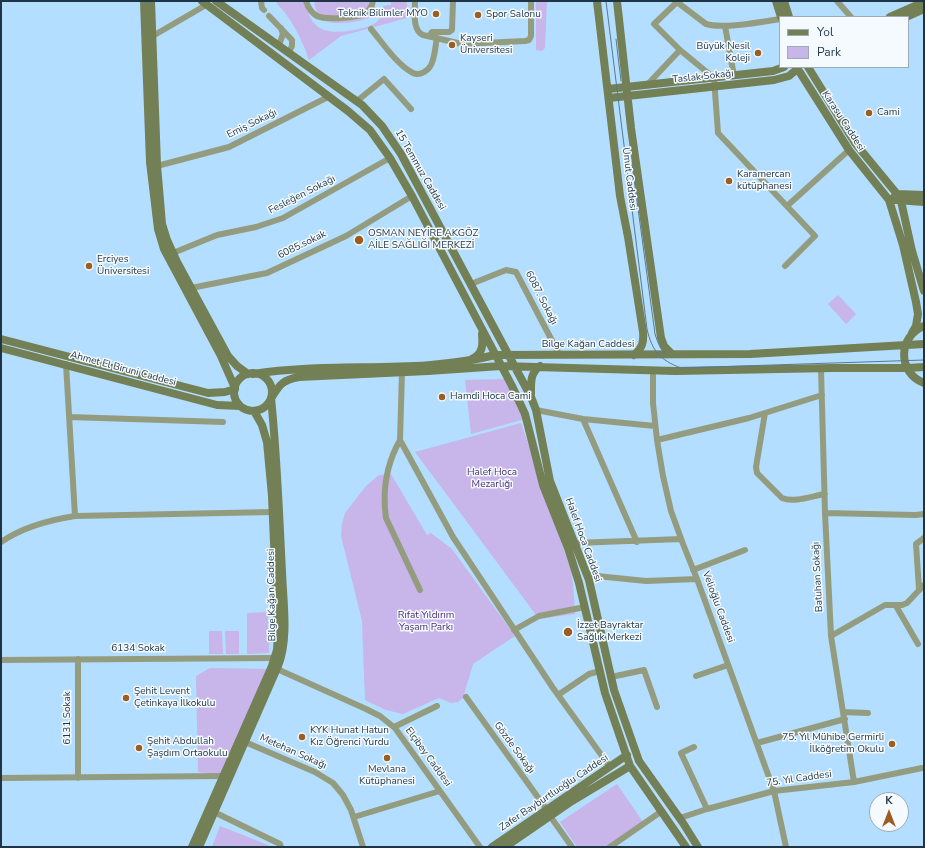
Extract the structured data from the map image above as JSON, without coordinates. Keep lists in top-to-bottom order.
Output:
{
  "streets": {
    "street": [
      "Taslak Sokağı",
      "Karasu Caddesi",
      "Emiş Sokağı",
      "15 Temmuz Caddesi",
      "Umut Caddesi",
      "Fesleğen Sokağı",
      "6085.sokak",
      "6087. Sokağı",
      "Bilge Kağan Caddesi",
      "Ahmet El Biruni Caddesi",
      "Halef Hoca Caddesi",
      "Batuhan Sokağı",
      "Velioğlu Caddesi",
      "6134 Sokak",
      "6131 Sokak",
      "Gözde Sokağı",
      "Metehan Sokağı",
      "Elçibey Caddesi",
      "75. Yıl Caddesi",
      "Zafer Bayburtluoğlu Caddesi"
    ]
  },
  "crossings": [
    ["Taslak Sokağı", "Karasu Caddesi"],
    ["Taslak Sokağı", "Umut Caddesi"],
    ["Emiş Sokağı", "15 Temmuz Caddesi"],
    ["15 Temmuz Caddesi", "Fesleğen Sokağı"],
    ["15 Temmuz Caddesi", "6085.sokak"],
    ["15 Temmuz Caddesi", "6087. Sokağı"],
    ["15 Temmuz Caddesi", "Bilge Kağan Caddesi"],
    ["15 Temmuz Caddesi", "Halef Hoca Caddesi"],
    ["Umut Caddesi", "Bilge Kağan Caddesi"],
    ["6087. Sokağı", "Bilge Kağan Caddesi"],
    ["Bilge Kağan Caddesi", "Ahmet El Biruni Caddesi"],
    ["Bilge Kağan Caddesi", "6134 Sokak"],
    ["Bilge Kağan Caddesi", "Metehan Sokağı"],
    ["Bilge Kağan Caddesi", "Elçibey Caddesi"],
    ["Halef Hoca Caddesi", "75. Yıl Caddesi"],
    ["Halef Hoca Caddesi", "Zafer Bayburtluoğlu Caddesi"],
    ["Batuhan Sokağı", "75. Yıl Caddesi"],
    ["Velioğlu Caddesi", "75. Yıl Caddesi"],
    ["6134 Sokak", "6131 Sokak"],
    ["Gözde Sokağı", "Zafer Bayburtluoğlu Caddesi"]
  ],
  "parks": ["Halef Hoca Mezarlığı", "Rıfat Yıldırım Yaşam Parkı"],
  "places": [
    "Teknik Bilimler MYO",
    "Spor Salonu",
    "Kayseri Üniversitesi",
    "Büyük Nesil Koleji",
    "Cami",
    "Karamercan kütüphanesi",
    "OSMAN NEYİRE AKGÖZ AİLE SAĞLIĞI MERKEZİ",
    "Erciyes Üniversitesi",
    "Hamdi Hoca Cami",
    "İzzet Bayraktar Sağlık Merkezi",
    "Şehit Levent Çetinkaya İlkokulu",
    "KYK Hunat Hatun Kız Öğrenci Yurdu",
    "75. Yıl Mühibe Germirli İlköğretim Okulu",
    "Şehit Abdullah Şaşdım Ortaokulu",
    "Mevlana Kütüphanesi"
  ],
  "legend": ["Yol", "Park"],
  "north": "top"
}
